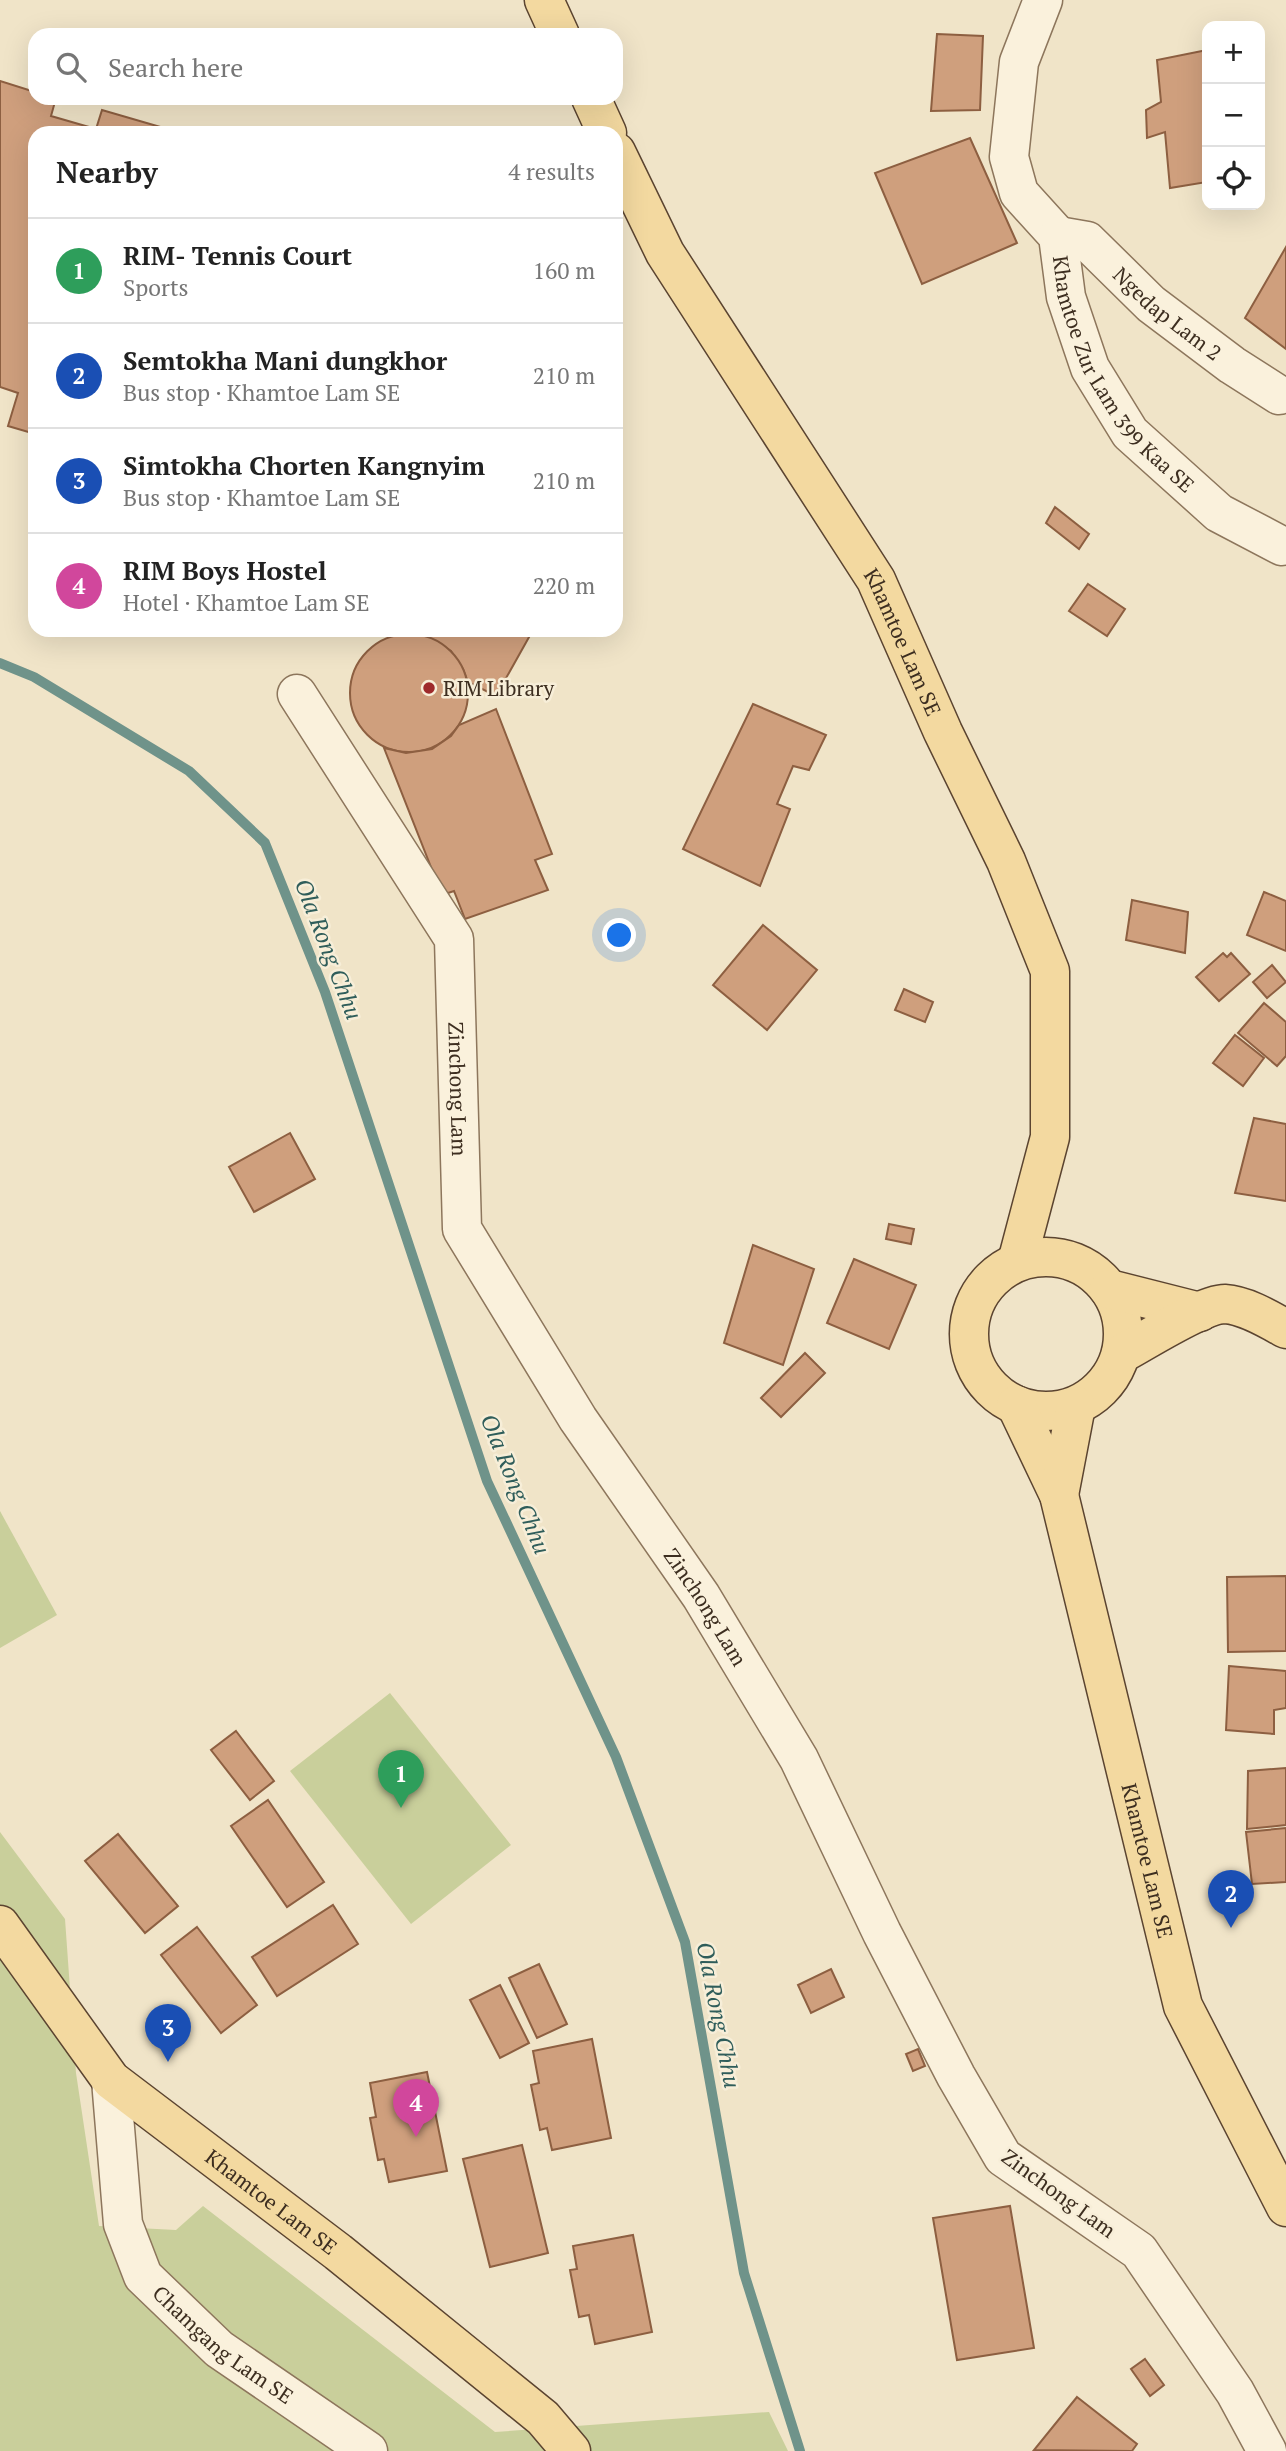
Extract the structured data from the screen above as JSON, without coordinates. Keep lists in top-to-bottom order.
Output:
{
  "streets": {
    "main road": ["Khamtoe Lam SE"],
    "street": [
      "Ngedap Lam 2",
      "Khamtoe Zur Lam 399 Kaa SE",
      "Zinchong Lam",
      "Chamgang Lam SE"
    ]
  },
  "crossings": [
    ["Ngedap Lam 2", "Khamtoe Zur Lam 399 Kaa SE"],
    ["Khamtoe Lam SE", "Chamgang Lam SE"]
  ],
  "water": ["Ola Rong Chhu"],
  "places": ["RIM Library"],
  "page": {
    "map_buttons": ["+", "−"],
    "search": "Search here",
    "heading": ["Nearby", "4 results"],
    "list": [
      {
        "mark": "1",
        "name": "RIM- Tennis Court",
        "note": "Sports",
        "value": "160 m"
      },
      {
        "mark": "2",
        "name": "Semtokha Mani dungkhor",
        "note": "Bus stop · Khamtoe Lam SE",
        "value": "210 m"
      },
      {
        "mark": "3",
        "name": "Simtokha Chorten Kangnyim",
        "note": "Bus stop · Khamtoe Lam SE",
        "value": "210 m"
      },
      {
        "mark": "4",
        "name": "RIM Boys Hostel",
        "note": "Hotel · Khamtoe Lam SE",
        "value": "220 m"
      }
    ],
    "pins": [
      "1",
      "2",
      "3",
      "4"
    ]
  }
}
